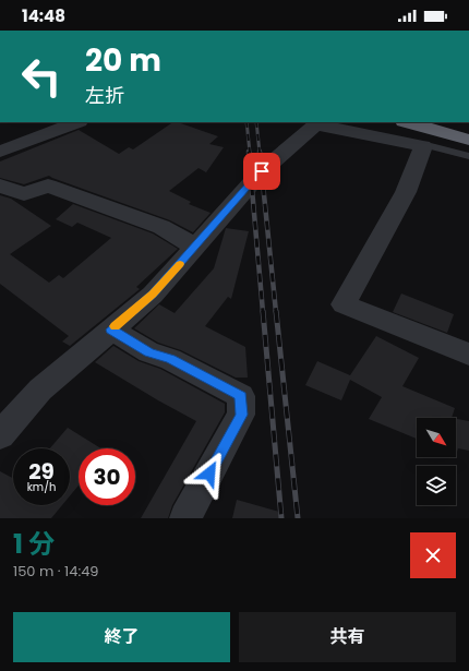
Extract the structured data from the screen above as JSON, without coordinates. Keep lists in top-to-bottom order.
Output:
{
  "north": "bottom right",
  "page": {
    "status": "14:48",
    "turn": ["20 m", "左折"],
    "speed": "29 km/h",
    "limit": "30",
    "heading": ["1 分", "150 m · 14:49"],
    "buttons": ["終了", "共有"]
  }
}
